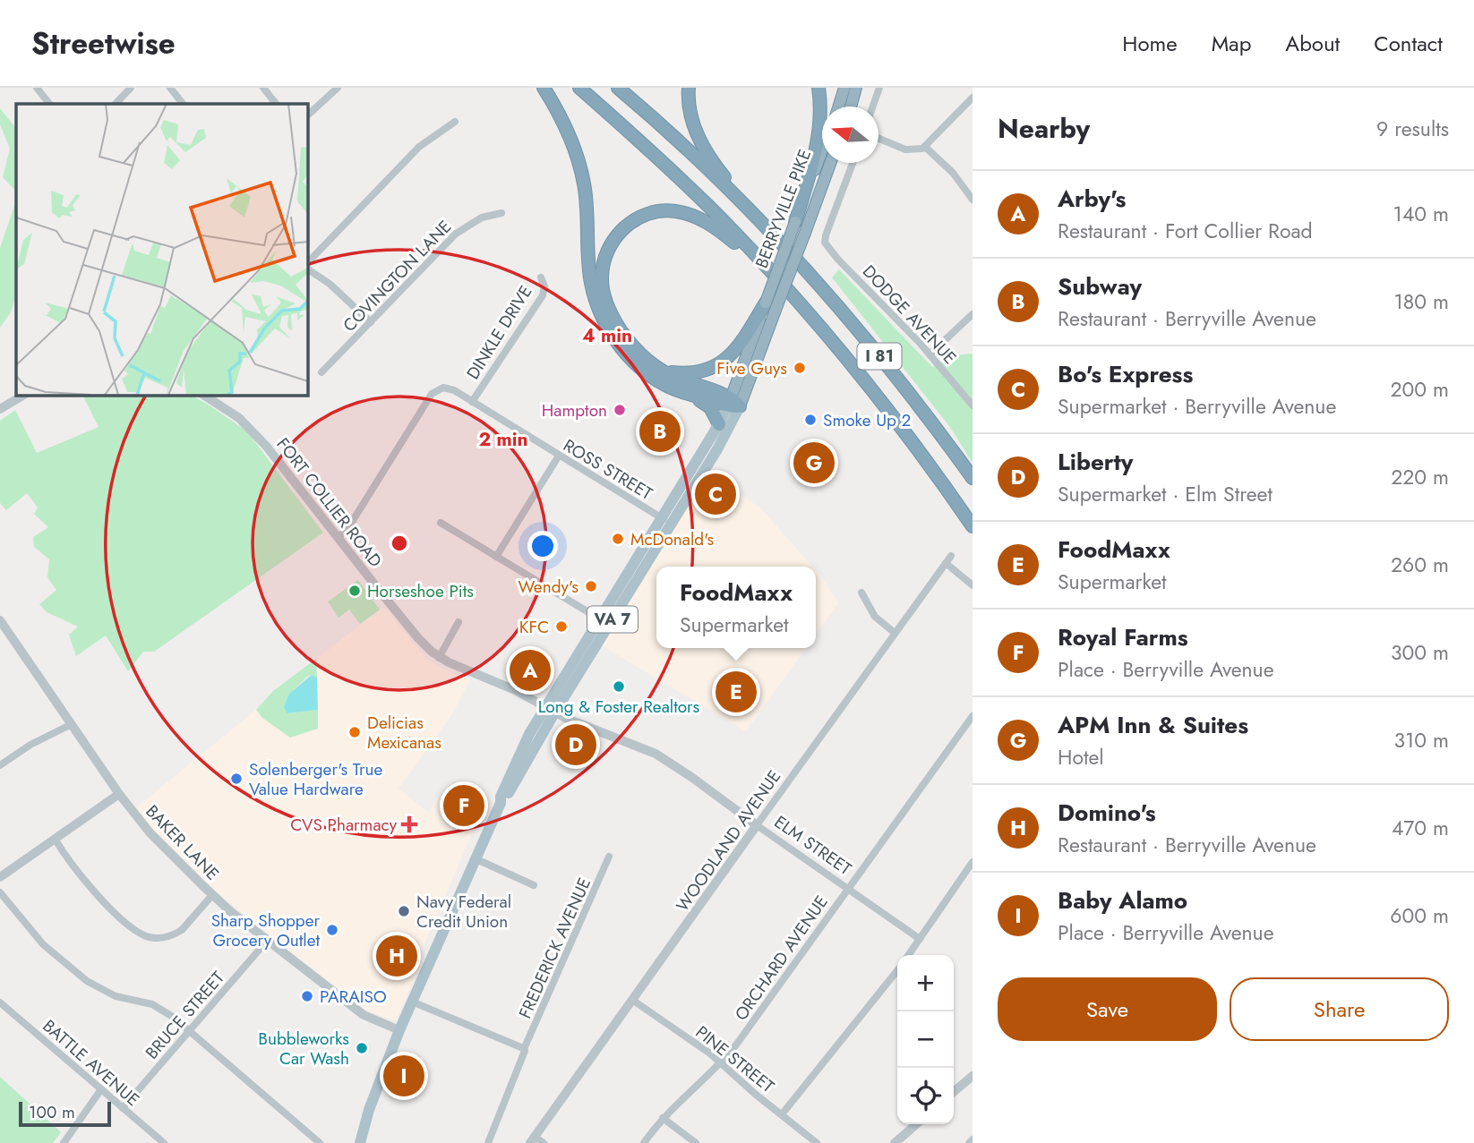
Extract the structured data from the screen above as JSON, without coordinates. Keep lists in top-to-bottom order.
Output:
{
  "streets": {
    "highway": ["BERRYVILLE PIKE", "I 81", "VA 7"],
    "street": [
      "COVINGTON LANE",
      "DODGE AVENUE",
      "DINKLE DRIVE",
      "ROSS STREET",
      "FORT COLLIER ROAD",
      "WOODLAND AVENUE",
      "BAKER LANE",
      "ELM STREET",
      "FREDERICK AVENUE",
      "ORCHARD AVENUE",
      "BRUCE STREET",
      "PINE STREET",
      "BATTLE AVENUE"
    ]
  },
  "crossings": [
    ["BERRYVILLE PIKE", "VA 7"],
    ["DINKLE DRIVE", "ROSS STREET"],
    ["ROSS STREET", "FORT COLLIER ROAD"],
    ["ROSS STREET", "VA 7"],
    ["FORT COLLIER ROAD", "VA 7"],
    ["FORT COLLIER ROAD", "ELM STREET"],
    ["VA 7", "BAKER LANE"],
    ["VA 7", "ELM STREET"],
    ["WOODLAND AVENUE", "ELM STREET"],
    ["WOODLAND AVENUE", "PINE STREET"],
    ["BAKER LANE", "BRUCE STREET"],
    ["ELM STREET", "ORCHARD AVENUE"],
    ["ORCHARD AVENUE", "PINE STREET"],
    ["BRUCE STREET", "BATTLE AVENUE"]
  ],
  "places": {
    "other": [
      "Five Guys",
      "Hampton",
      "Smoke Up 2",
      "McDonald's",
      "Wendy's",
      "Horseshoe Pits",
      "KFC",
      "Long & Foster Realtors",
      "Delicias Mexicanas",
      "Solenberger's True Value Hardware",
      "Navy Federal Credit Union",
      "Sharp Shopper Grocery Outlet",
      "PARAISO",
      "Bubbleworks Car Wash"
    ],
    "health": ["CVS Pharmacy"]
  },
  "scale_bar": "100 m",
  "north": "left",
  "page": {
    "header": "Streetwise",
    "nav": [
      "Home",
      "Map",
      "About",
      "Contact"
    ],
    "heading": ["Nearby", "9 results"],
    "list": [
      {
        "mark": "A",
        "name": "Arby's",
        "note": "Restaurant · Fort Collier Road",
        "value": "140 m"
      },
      {
        "mark": "B",
        "name": "Subway",
        "note": "Restaurant · Berryville Avenue",
        "value": "180 m"
      },
      {
        "mark": "C",
        "name": "Bo's Express",
        "note": "Supermarket · Berryville Avenue",
        "value": "200 m"
      },
      {
        "mark": "D",
        "name": "Liberty",
        "note": "Supermarket · Elm Street",
        "value": "220 m"
      },
      {
        "mark": "E",
        "name": "FoodMaxx",
        "note": "Supermarket",
        "value": "260 m"
      },
      {
        "mark": "F",
        "name": "Royal Farms",
        "note": "Place · Berryville Avenue",
        "value": "300 m"
      },
      {
        "mark": "G",
        "name": "APM Inn & Suites",
        "note": "Hotel",
        "value": "310 m"
      },
      {
        "mark": "H",
        "name": "Domino's",
        "note": "Restaurant · Berryville Avenue",
        "value": "470 m"
      },
      {
        "mark": "I",
        "name": "Baby Alamo",
        "note": "Place · Berryville Avenue",
        "value": "600 m"
      }
    ],
    "pins": [
      "B",
      "G",
      "C",
      "A",
      "E",
      "D",
      "F",
      "H",
      "I"
    ],
    "popup": ["FoodMaxx", "Supermarket"],
    "map_buttons": ["+", "−"],
    "buttons": ["Save", "Share"],
    "scale": "100 m"
  },
  "rings": ["4 min", "2 min"]
}
